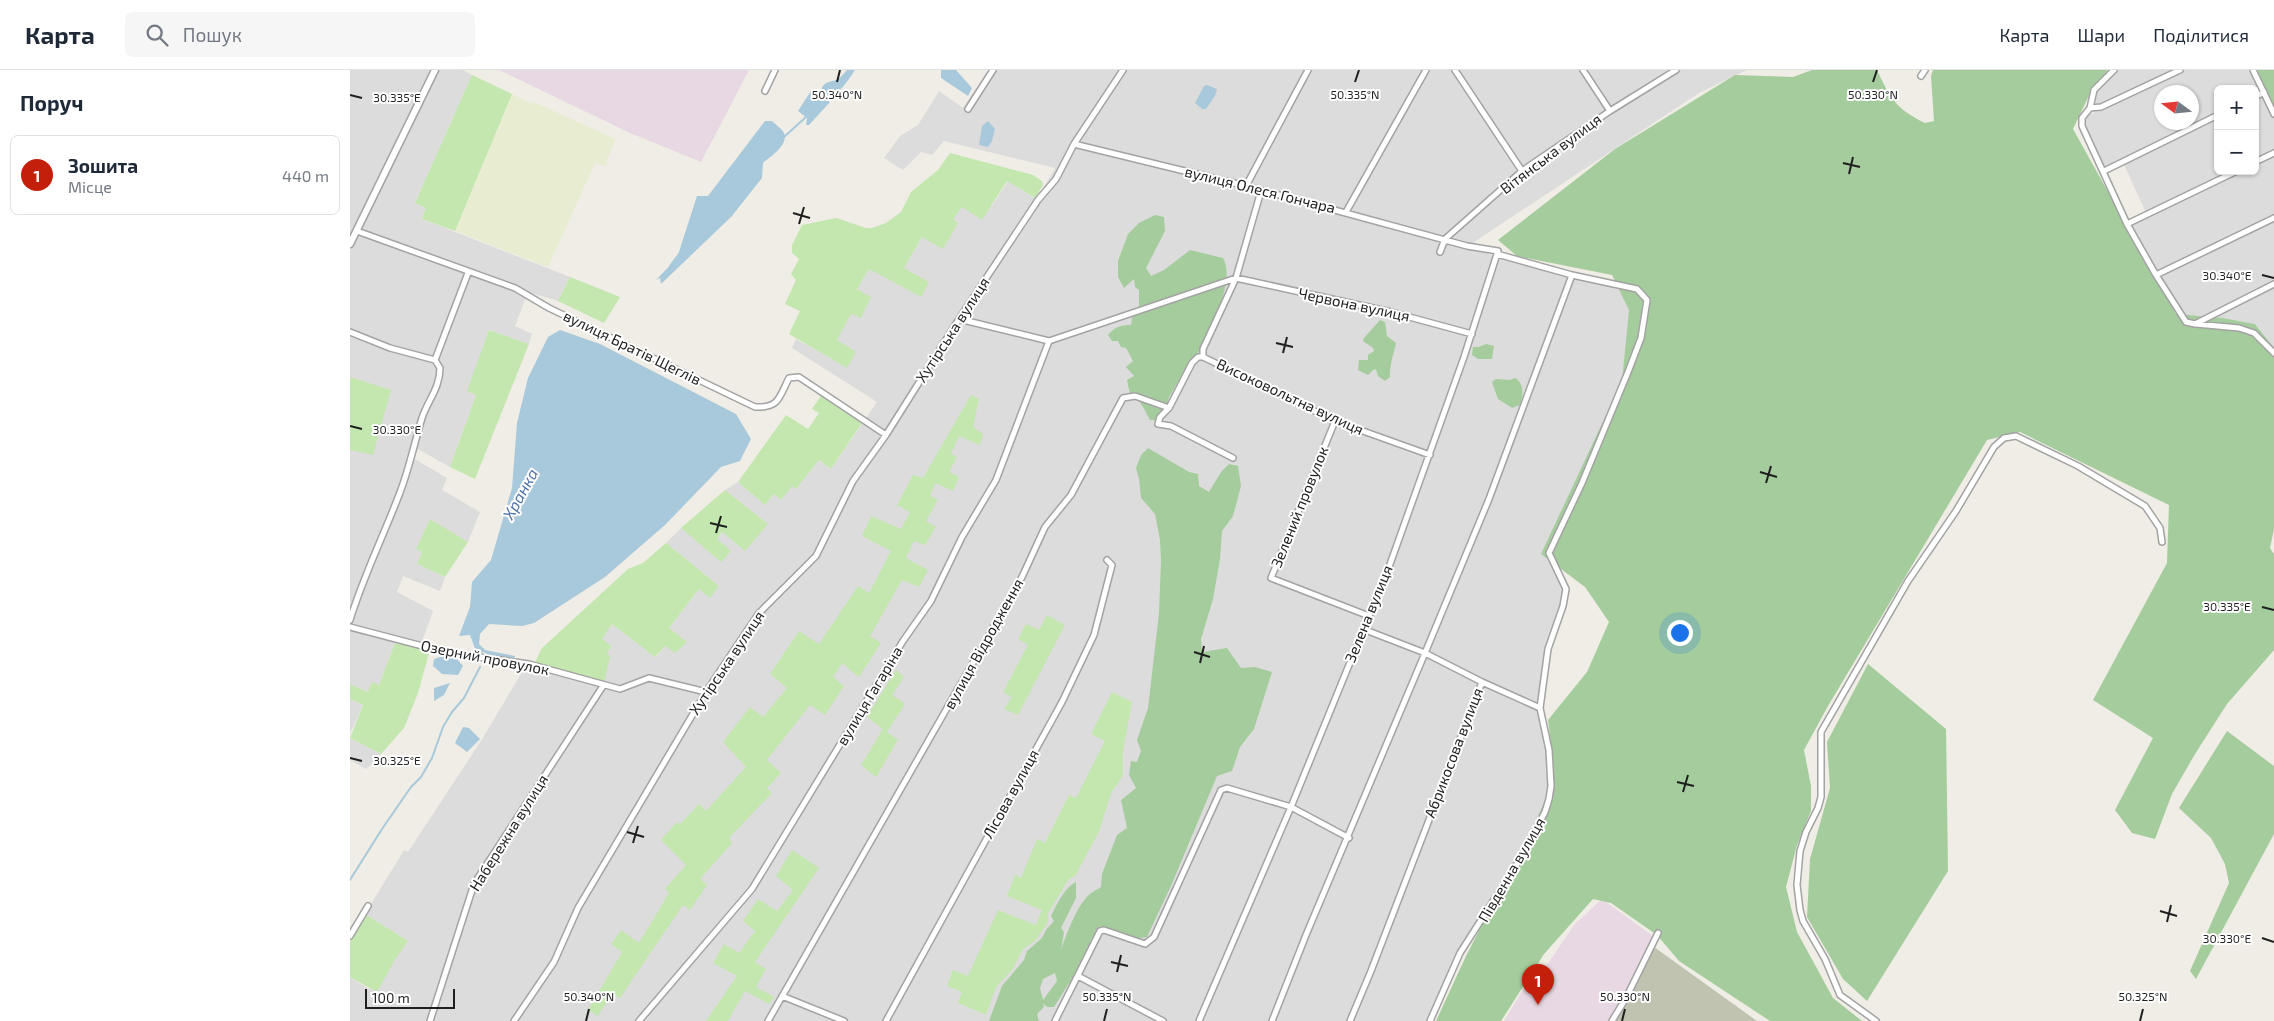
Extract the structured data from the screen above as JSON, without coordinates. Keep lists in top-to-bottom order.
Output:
{
  "streets": {
    "street": [
      "Вітянська вулиця",
      "вулиця Олеся Гончара",
      "Червона вулиця",
      "Хутірська вулиця",
      "вулиця Братів Щеглів",
      "Високовольтна вулиця",
      "Зелений провулок",
      "Зелена вулиця",
      "вулиця Відродження",
      "Озерний провулок",
      "вулиця Гагаріна",
      "Абрикосова вулиця",
      "Лісова вулиця",
      "Набережна вулиця",
      "Південна вулиця"
    ]
  },
  "crossings": [
    ["Вітянська вулиця", "вулиця Олеся Гончара"],
    ["вулиця Олеся Гончара", "Хутірська вулиця"],
    ["вулиця Олеся Гончара", "Високовольтна вулиця"],
    ["Червона вулиця", "Високовольтна вулиця"],
    ["Червона вулиця", "Зелена вулиця"],
    ["Хутірська вулиця", "вулиця Братів Щеглів"],
    ["Хутірська вулиця", "Озерний провулок"],
    ["Високовольтна вулиця", "Зелений провулок"],
    ["Високовольтна вулиця", "Зелена вулиця"],
    ["Зелений провулок", "Зелена вулиця"],
    ["Зелена вулиця", "Абрикосова вулиця"],
    ["Озерний провулок", "Набережна вулиця"]
  ],
  "water": ["Хранка"],
  "scale_bar": "100 m",
  "north": "left",
  "page": {
    "header": "Карта",
    "search": "Пошук",
    "nav": ["Карта", "Шари", "Поділитися"],
    "heading": "Поруч",
    "map_buttons": ["+", "−"],
    "list": [
      {
        "mark": "1",
        "name": "Зошита",
        "note": "Місце",
        "value": "440 m"
      }
    ],
    "pins": "1",
    "scale": "100 m"
  },
  "coordinates": [
    "50.340°N",
    "50.335°N",
    "50.330°N",
    "30.335°E",
    "30.340°E",
    "30.330°E",
    "30.325°E",
    "50.325°N"
  ]
}
